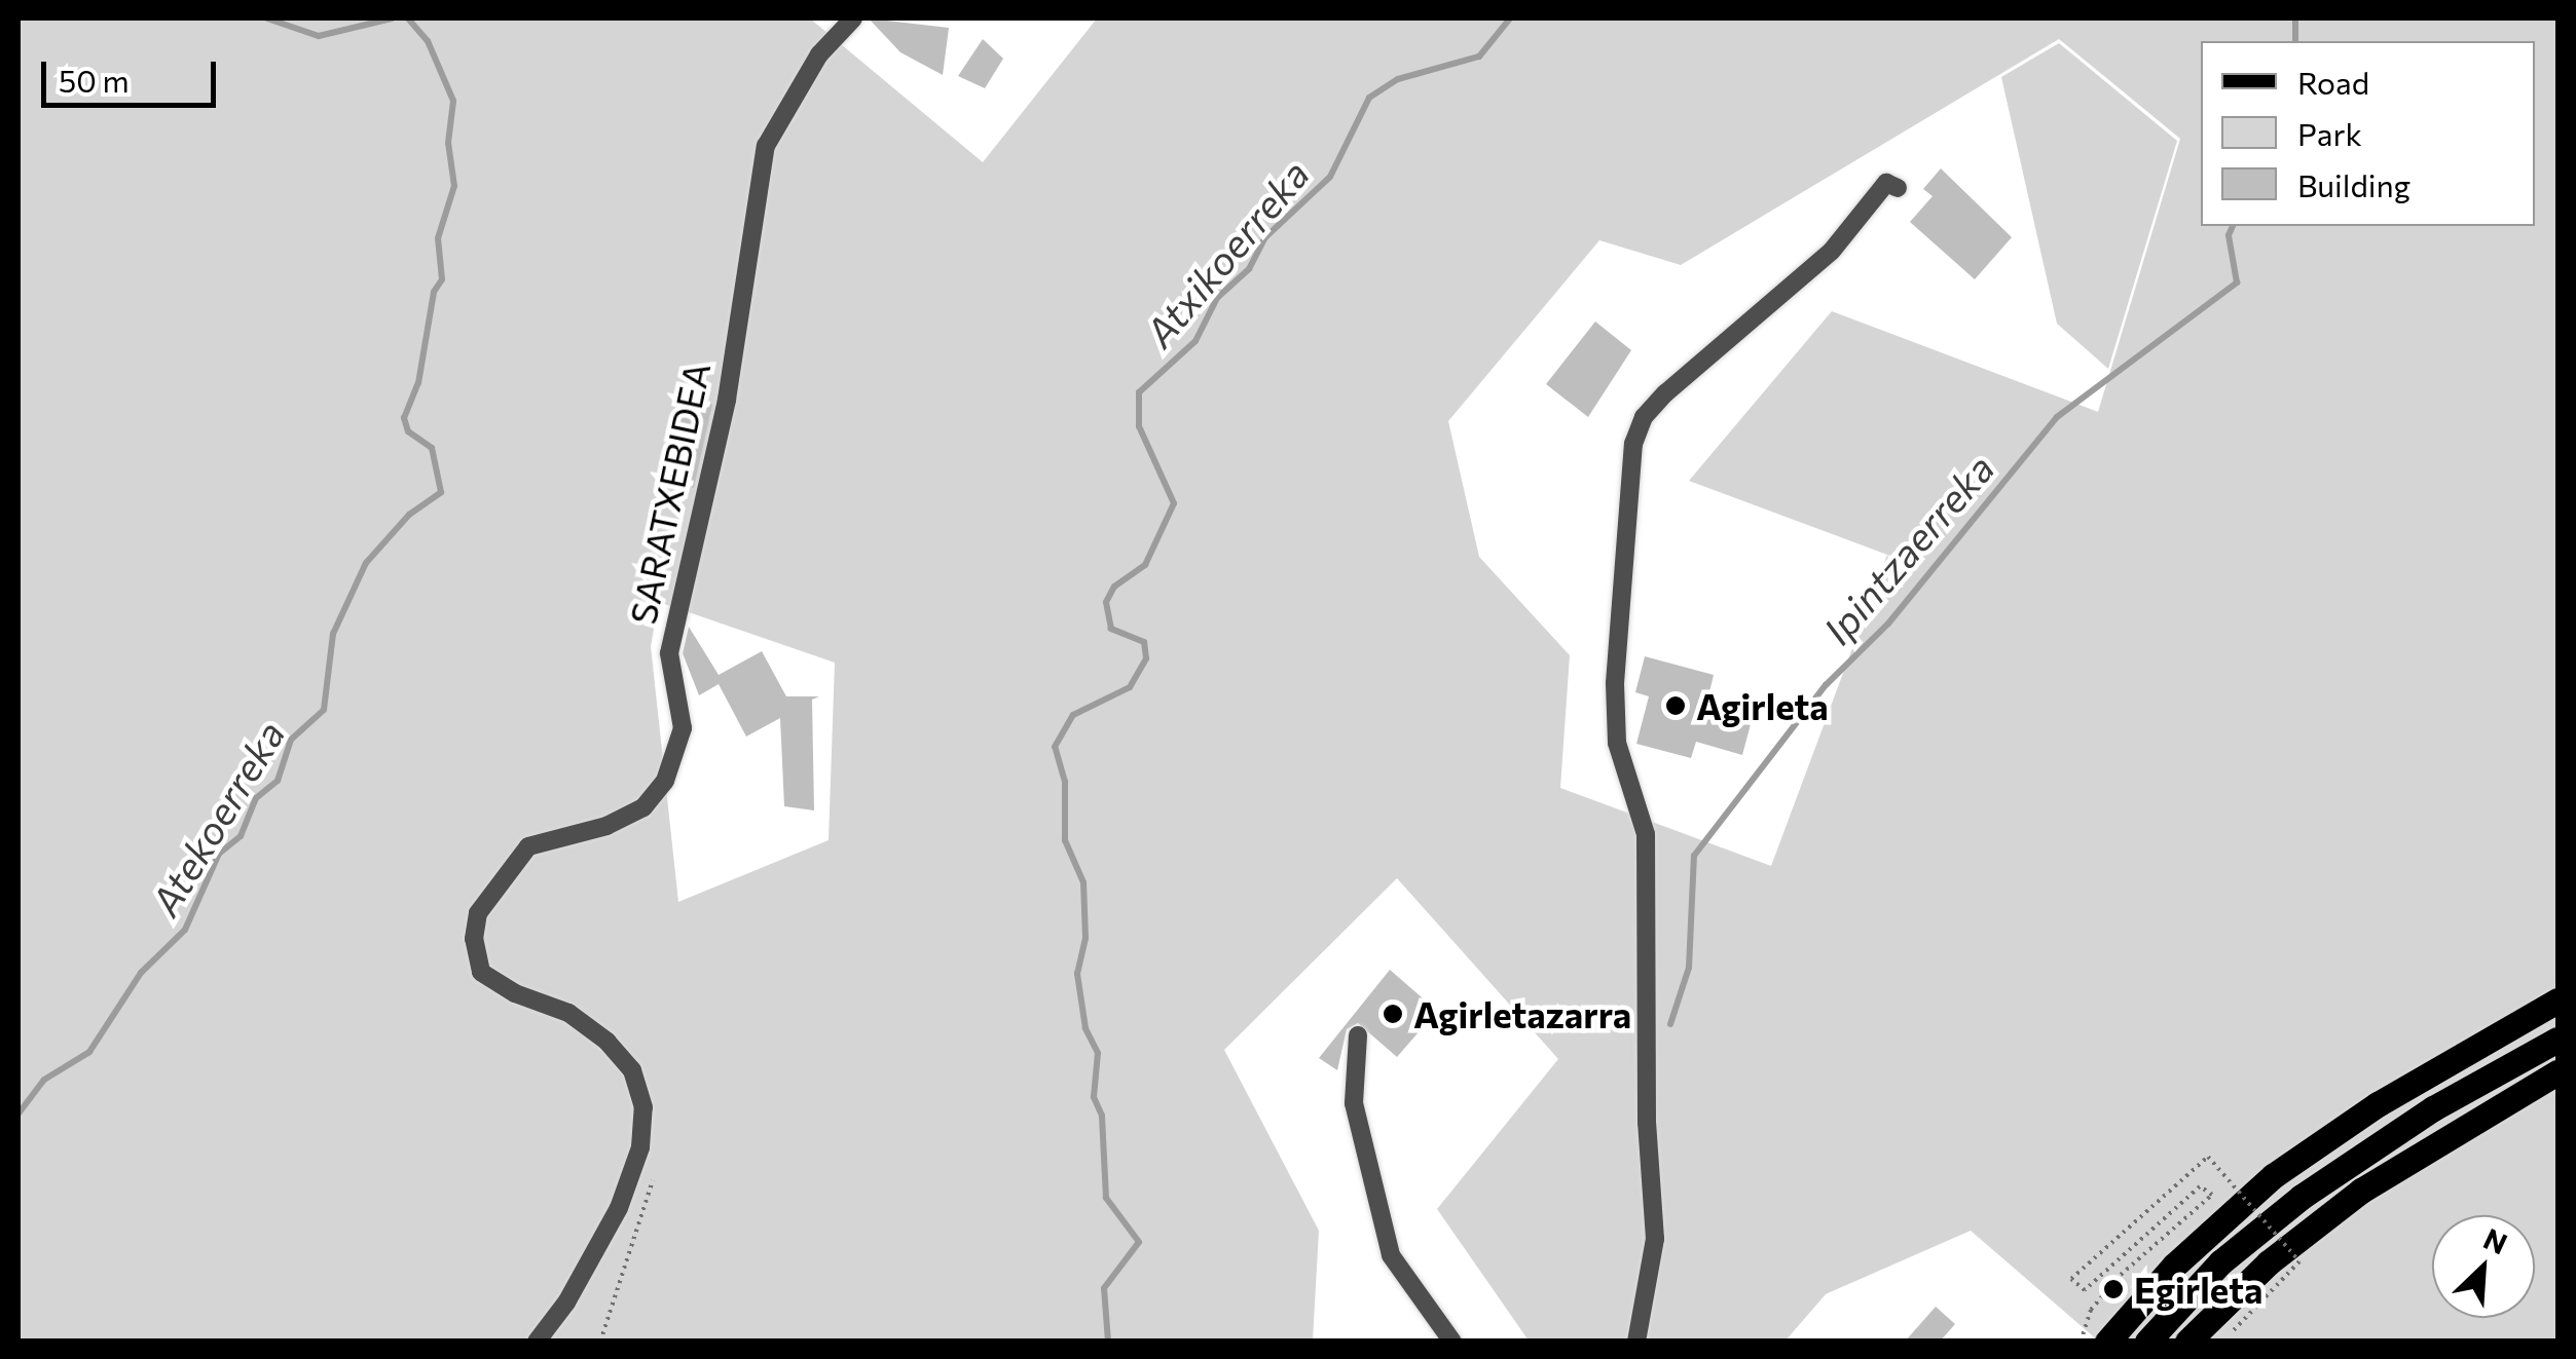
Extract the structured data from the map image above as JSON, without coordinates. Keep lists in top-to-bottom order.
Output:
{
  "streets": {
    "street": ["SARATXEBIDEA"]
  },
  "water": ["Atxikoerreka", "Ipintzaerreka", "Atekoerreka"],
  "places": ["Agirleta", "Agirletazarra", "Egirleta"],
  "legend": ["Road", "Park", "Building"],
  "scale_bar": "50 m",
  "north": "top right"
}
